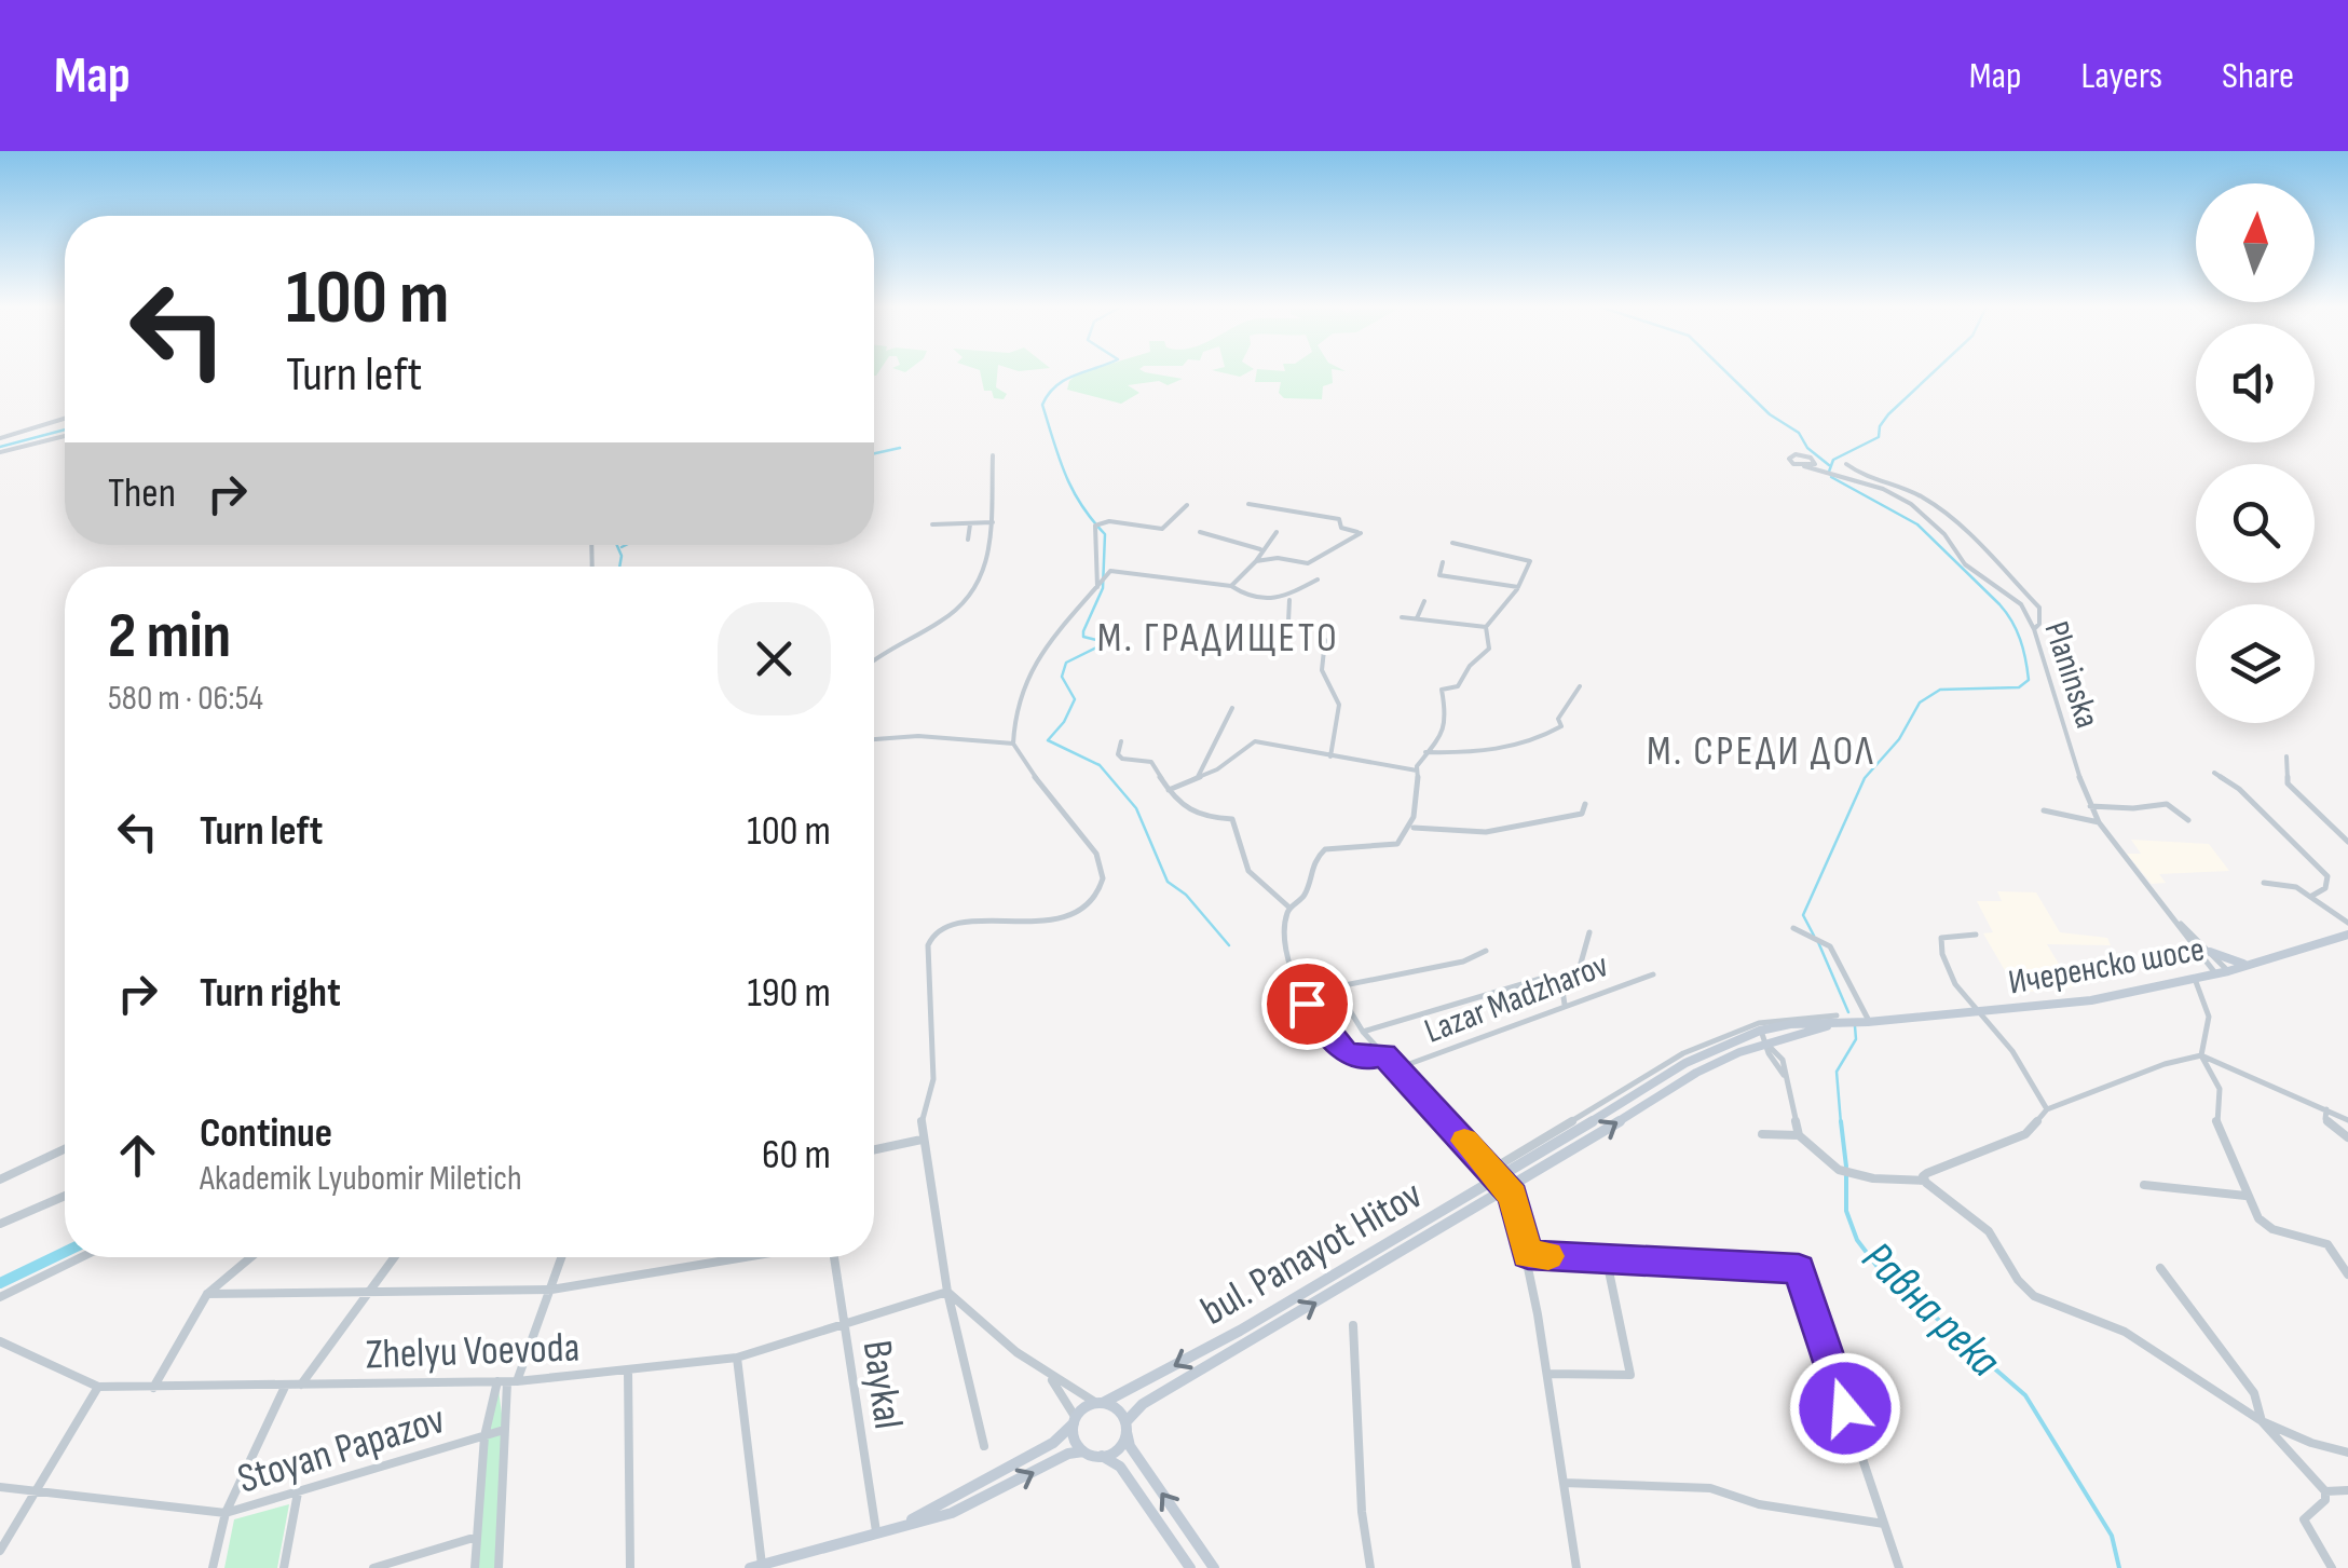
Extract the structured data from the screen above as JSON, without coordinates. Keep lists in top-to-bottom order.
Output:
{
  "streets": {
    "street": [
      "Planinska",
      "Ичеренско шосе",
      "Lazar Madzharov",
      "bul. Panayot Hitov",
      "Zhelyu Voevoda",
      "Baykal",
      "Stoyan Papazov"
    ]
  },
  "crossings": [
    ["Ичеренско шосе", "bul. Panayot Hitov"],
    ["Zhelyu Voevoda", "Baykal"]
  ],
  "districts": ["М. ГРАДИЩЕТО", "М. СРЕДИ ДОЛ"],
  "water": ["Равна река"],
  "north": "top",
  "page": {
    "header": "Map",
    "nav": ["Map", "Layers", "Share"],
    "turn": ["100 m", "Turn left"],
    "then": "Then",
    "heading": ["2 min", "580 m · 06:54"],
    "list": [
      {
        "name": "Turn left",
        "value": "100 m"
      },
      {
        "name": "Turn right",
        "value": "190 m"
      },
      {
        "name": "Continue",
        "note": "Akademik Lyubomir Miletich",
        "value": "60 m"
      }
    ]
  }
}
